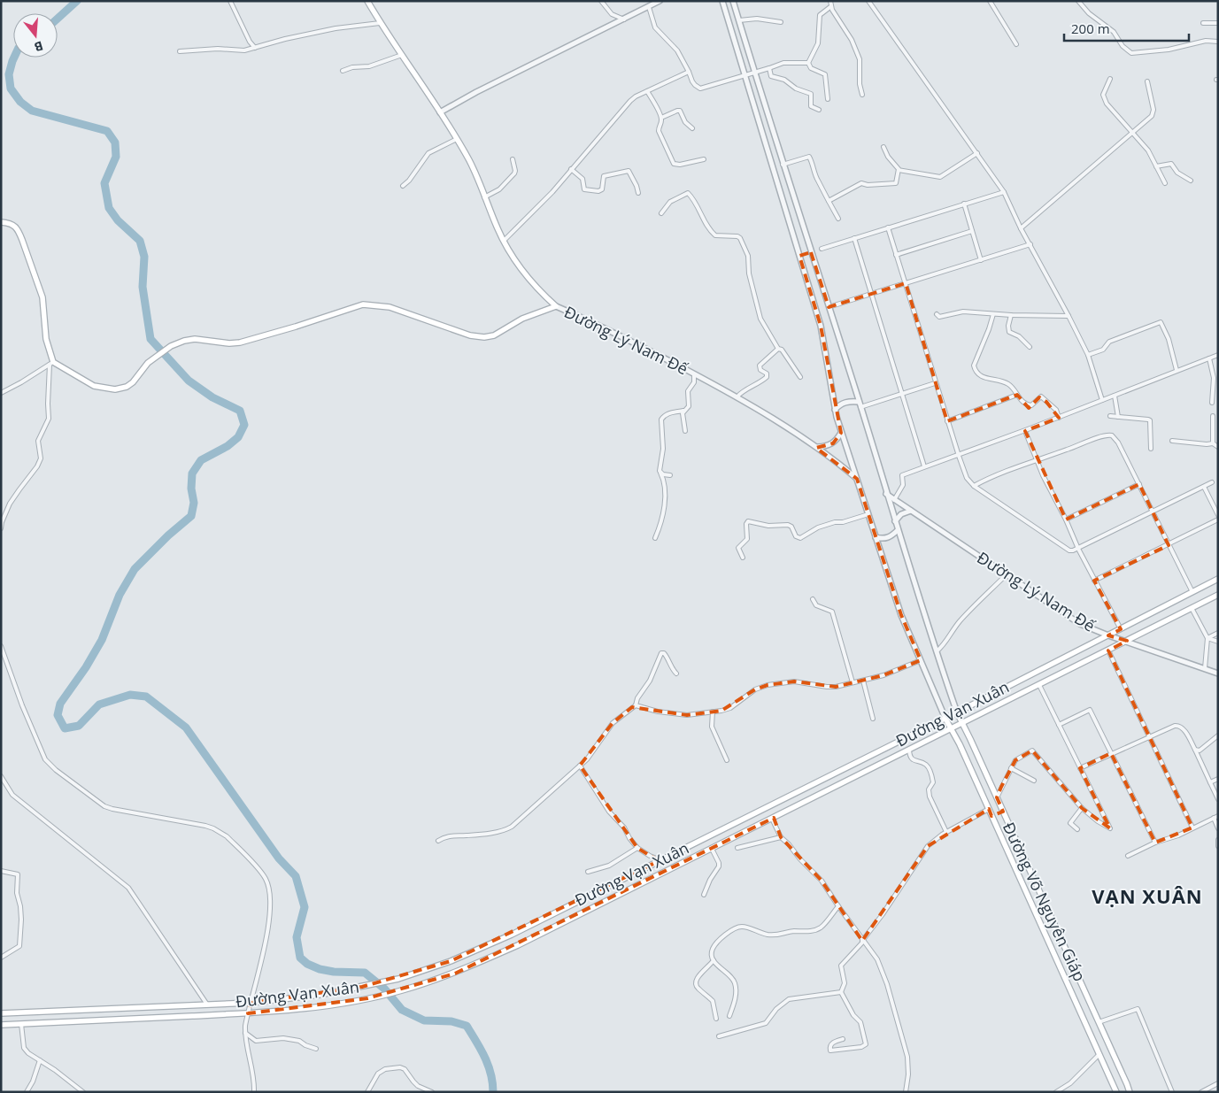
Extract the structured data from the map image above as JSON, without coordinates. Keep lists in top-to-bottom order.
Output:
{
  "streets": {
    "main road": ["Đường Lý Nam Đế", "Đường Vạn Xuân", "Đường Võ Nguyên Giáp"]
  },
  "crossings": [
    ["Đường Lý Nam Đế", "Đường Vạn Xuân"],
    ["Đường Vạn Xuân", "Đường Võ Nguyên Giáp"]
  ],
  "districts": ["VẠN XUÂN"],
  "scale_bar": "200 m",
  "north": "bottom"
}
